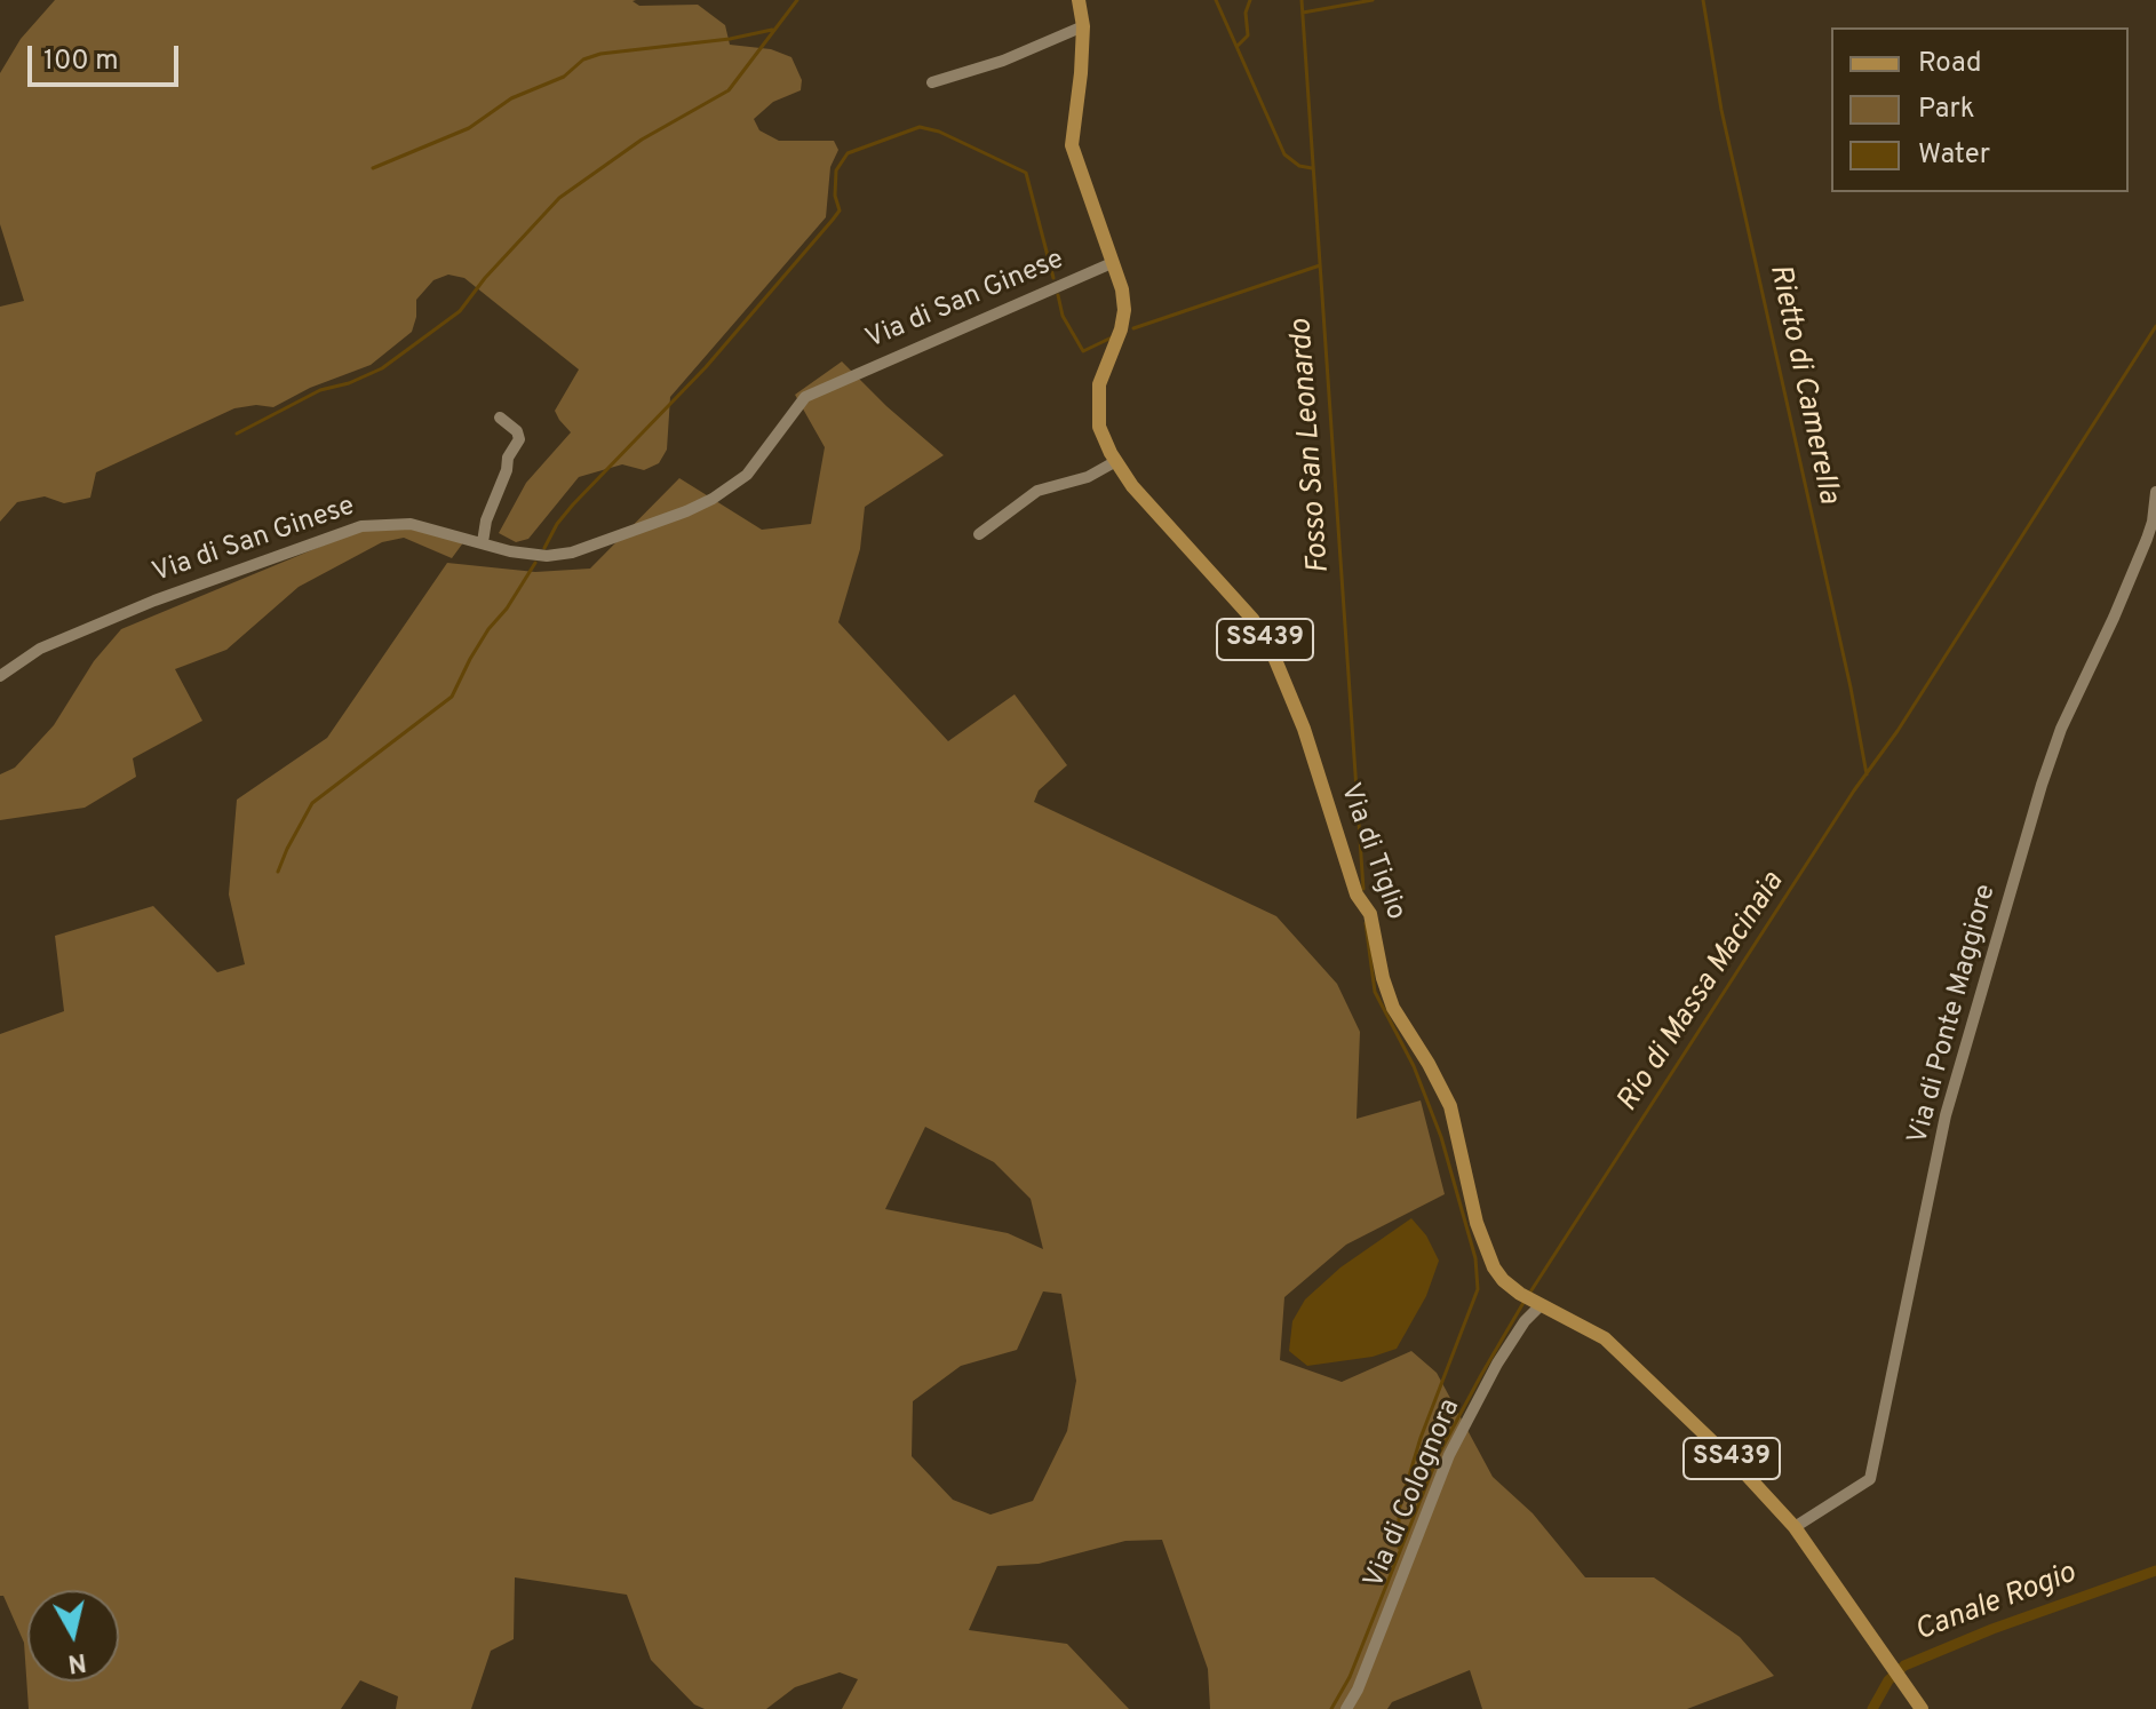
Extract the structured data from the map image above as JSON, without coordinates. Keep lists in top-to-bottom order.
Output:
{
  "streets": {
    "main road": ["SS439", "Via di Tiglio"],
    "street": ["Via di San Ginese", "Via di Ponte Maggiore", "Via di Colognora"]
  },
  "crossings": [
    ["Via di San Ginese", "Via di Tiglio"],
    ["Via di Tiglio", "Via di Ponte Maggiore"],
    ["Via di Tiglio", "Via di Colognora"]
  ],
  "water": [
    "Rietto di Camerella",
    "Fosso San Leonardo",
    "Rio di Massa Macinaia",
    "Canale Rogio"
  ],
  "legend": ["Road", "Park", "Water"],
  "scale_bar": "100 m",
  "north": "bottom"
}
